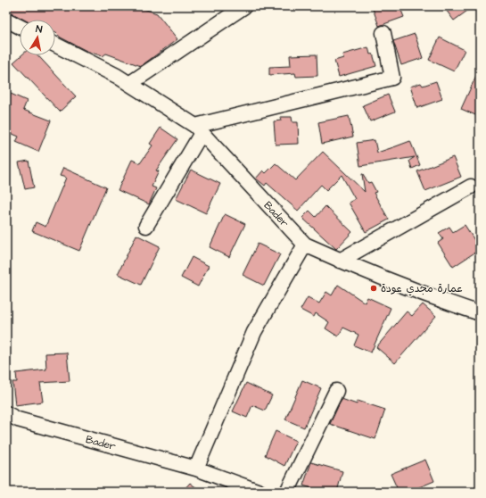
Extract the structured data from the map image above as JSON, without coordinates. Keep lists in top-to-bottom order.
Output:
{
  "streets": {
    "street": ["Bader"]
  },
  "places": ["عمارة مجدي عودة"],
  "north": "top"
}
